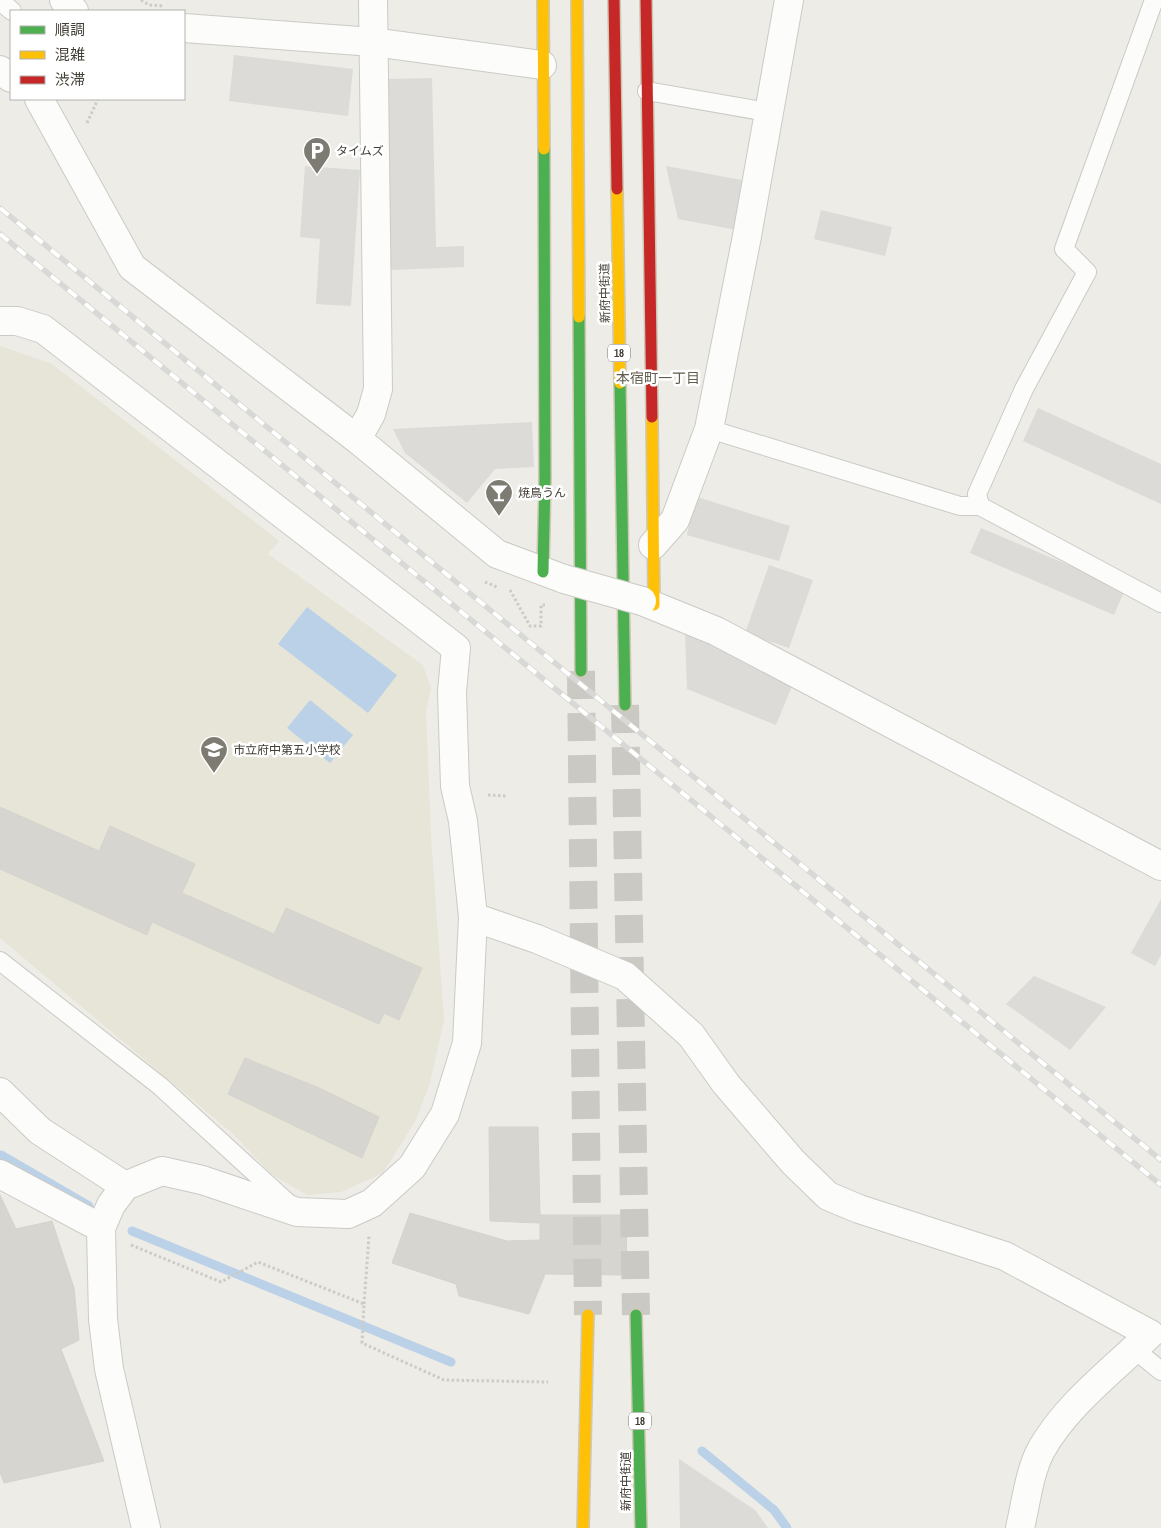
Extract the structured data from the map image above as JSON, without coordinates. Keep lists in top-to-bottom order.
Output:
{
  "streets": {
    "main road": ["新府中街道", "18"]
  },
  "districts": ["本宿町一丁目"],
  "places": {
    "parking": ["タイムズ"],
    "bar": ["焼鳥うん"],
    "school or university": ["市立府中第五小学校"]
  },
  "legend": ["順調", "混雑", "渋滞"]
}
